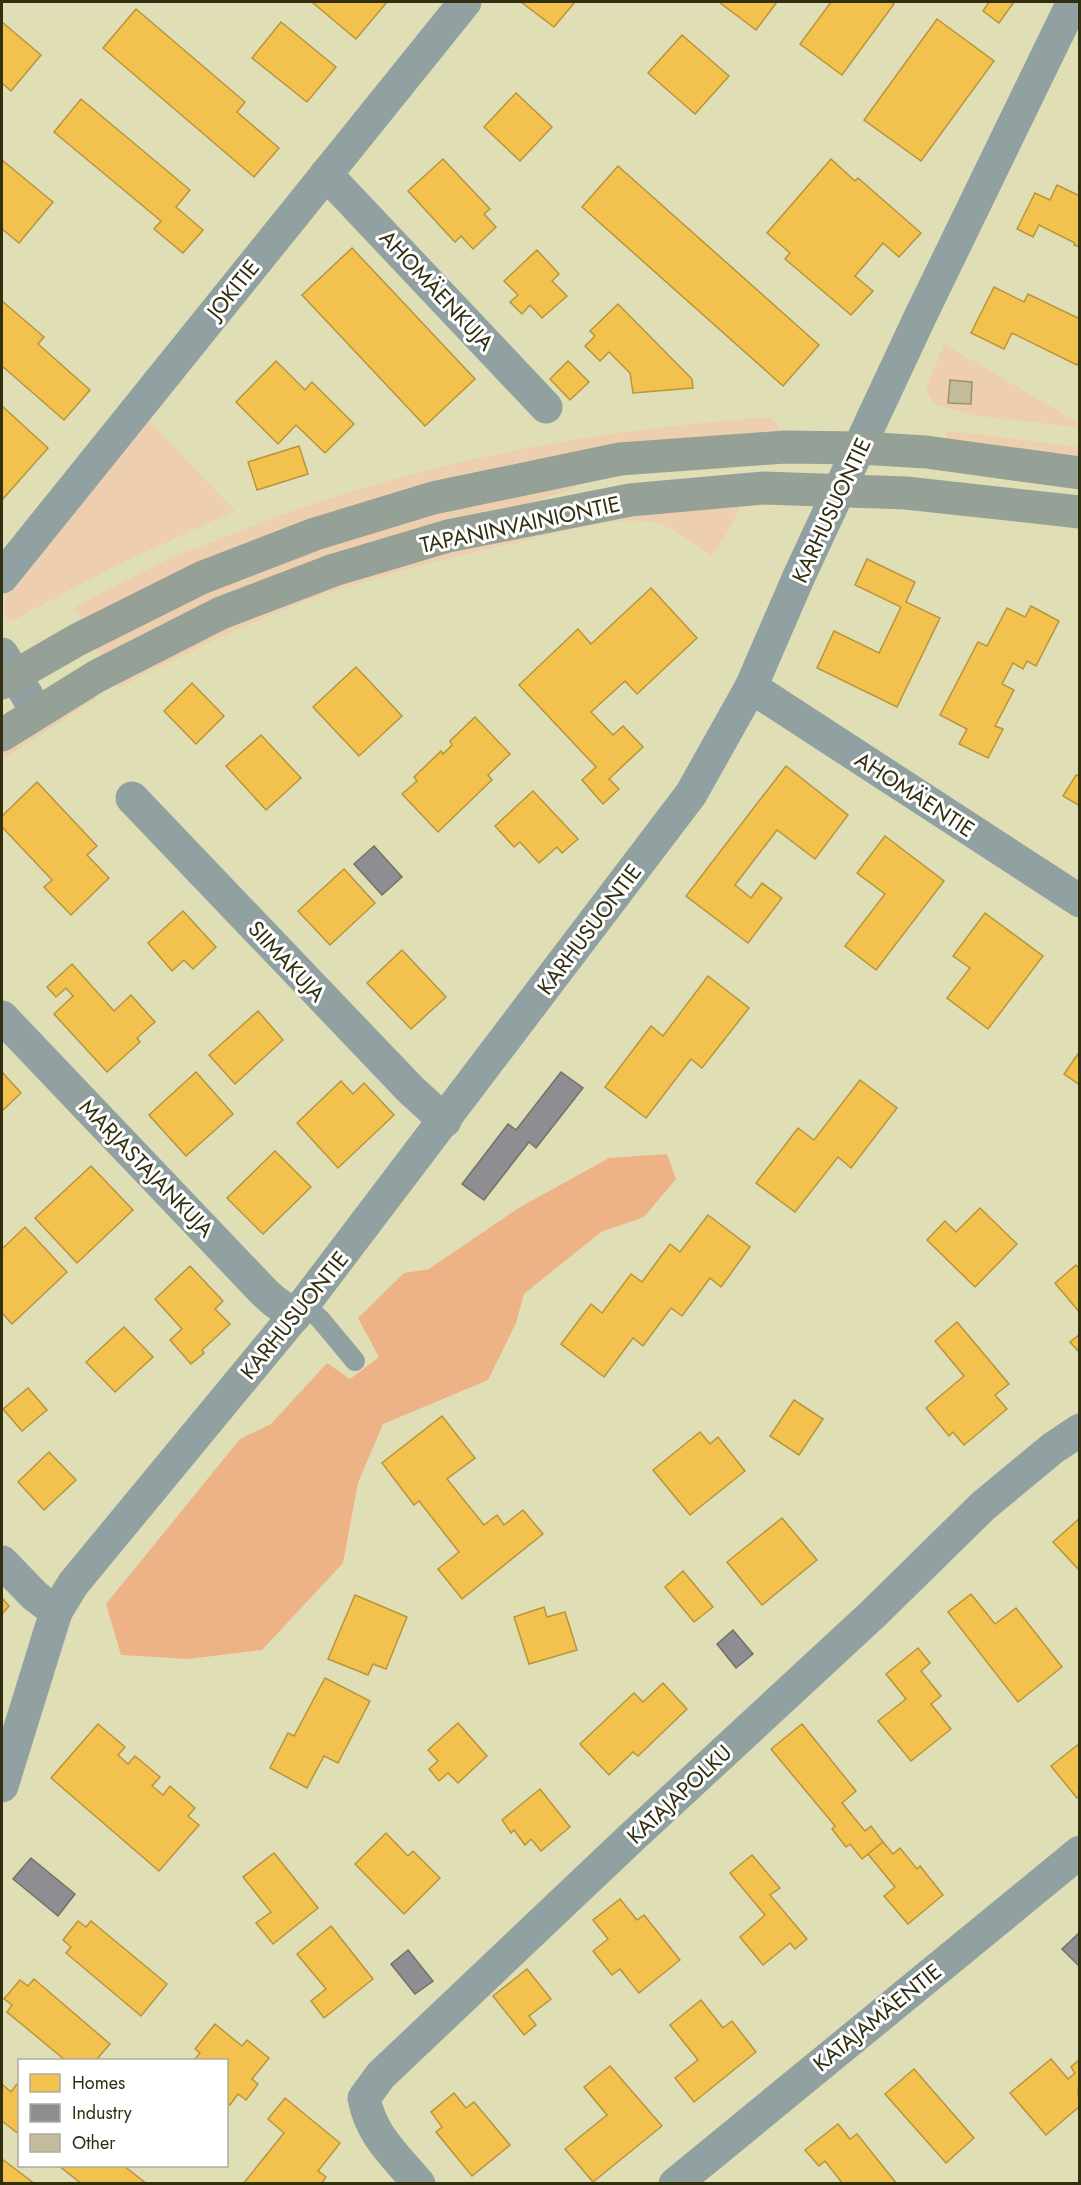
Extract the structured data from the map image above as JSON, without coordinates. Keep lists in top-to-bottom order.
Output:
{
  "streets": {
    "main road": ["TAPANINVAINIONTIE"],
    "street": [
      "JOKITIE",
      "AHOMÄENKUJA",
      "KARHUSUONTIE",
      "AHOMÄENTIE",
      "SIIMAKUJA",
      "MARJASTAJANKUJA",
      "KATAJAPOLKU",
      "KATAJAMÄENTIE"
    ]
  },
  "crossings": [
    ["JOKITIE", "AHOMÄENKUJA"],
    ["KARHUSUONTIE", "TAPANINVAINIONTIE"],
    ["KARHUSUONTIE", "AHOMÄENTIE"],
    ["KARHUSUONTIE", "SIIMAKUJA"],
    ["KARHUSUONTIE", "MARJASTAJANKUJA"]
  ],
  "legend": ["Homes", "Industry", "Other"]
}
